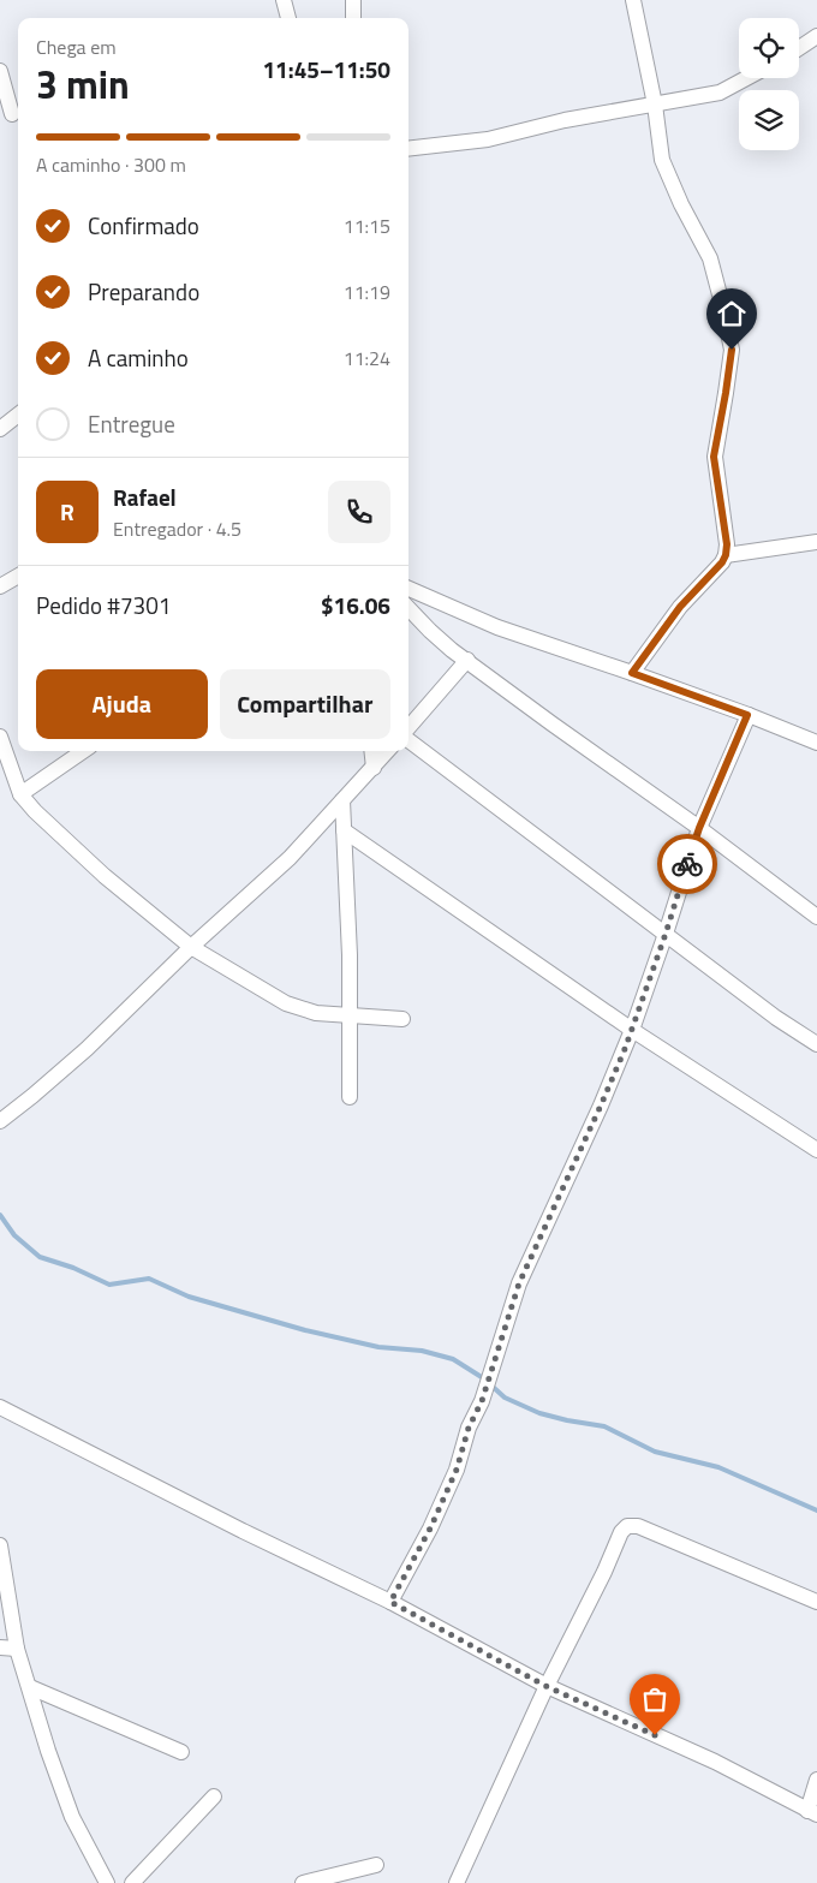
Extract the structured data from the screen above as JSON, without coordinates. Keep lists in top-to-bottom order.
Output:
{
  "page": {
    "heading": ["3 min", "Chega em", "11:45–11:50"],
    "panel": [
      "Rafael",
      "Entregador · 4.5",
      "Pedido #7301",
      "$16.06"
    ],
    "bar": "A caminho · 300 m",
    "list": [
      ["Confirmado", "11:15"],
      ["Preparando", "11:19"],
      ["A caminho", "11:24"],
      "Entregue"
    ],
    "round": "R",
    "buttons": ["Ajuda", "Compartilhar"]
  }
}
